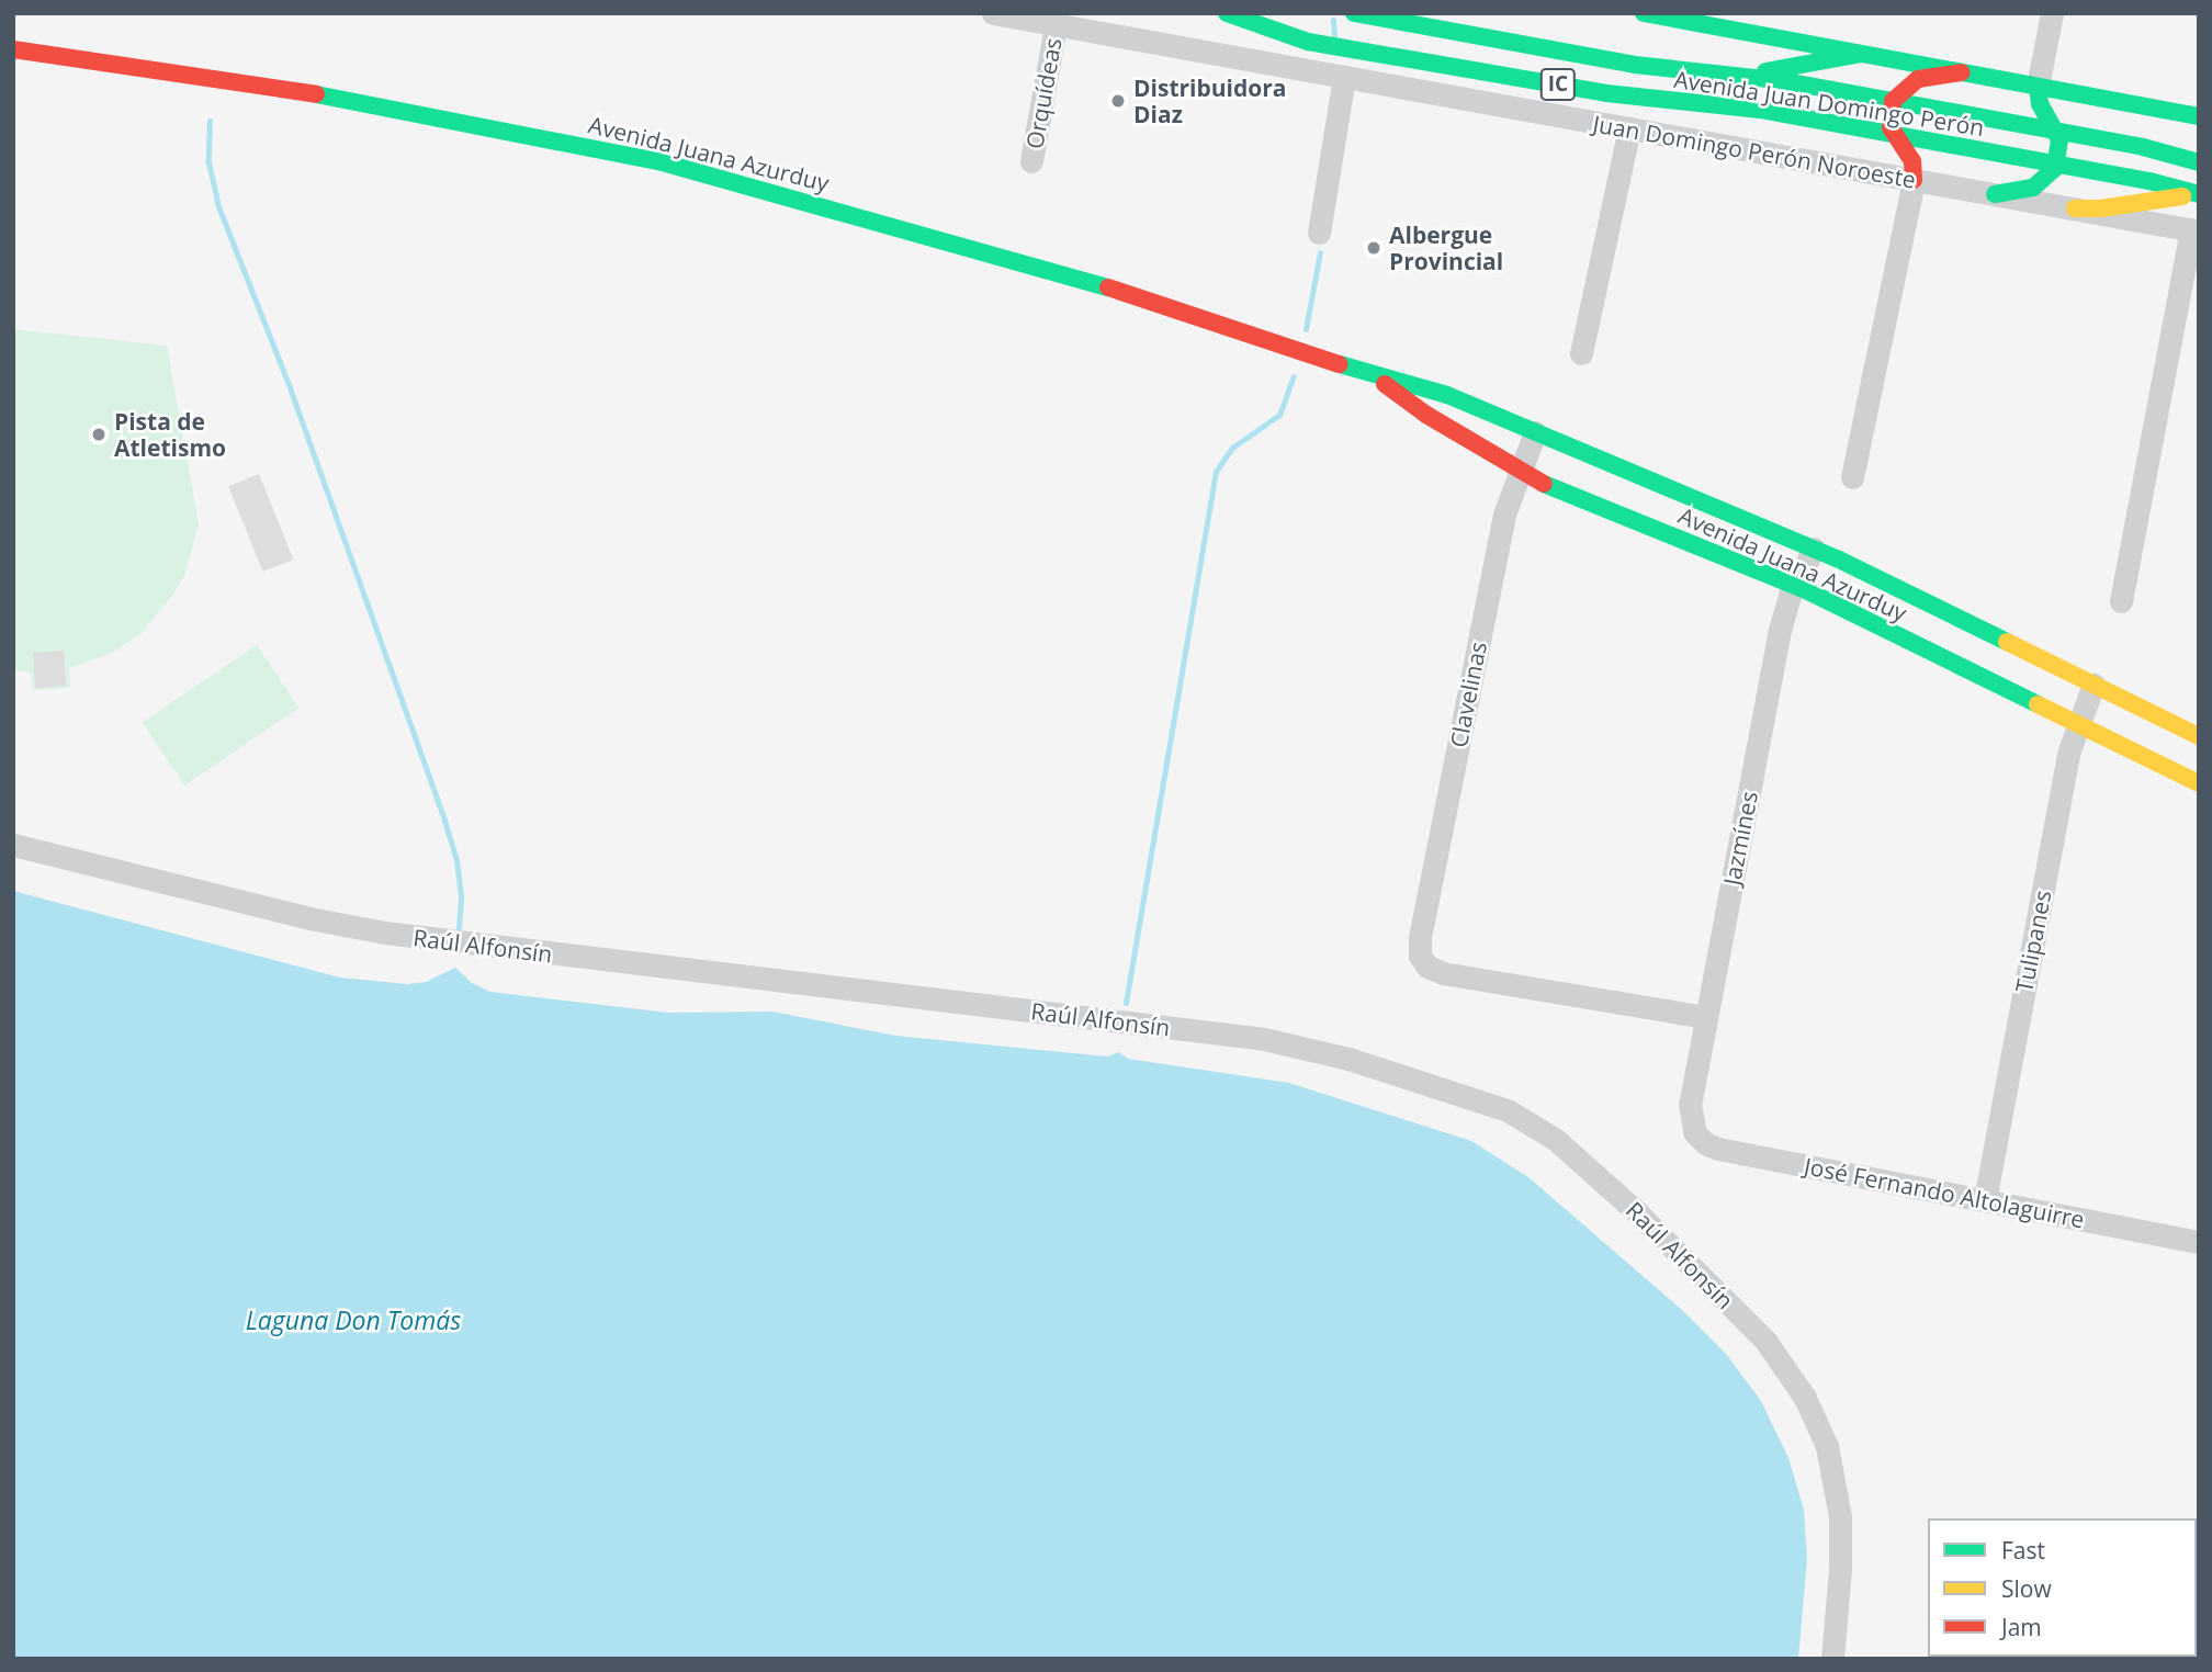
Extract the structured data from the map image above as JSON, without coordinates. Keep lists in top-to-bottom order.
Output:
{
  "streets": {
    "street": [
      "IC",
      "Orquídeas",
      "Avenida Juan Domingo Perón",
      "Juan Domingo Perón Noroeste",
      "Avenida Juana Azurduy",
      "Clavelinas",
      "Jazmínes",
      "Tulipanes",
      "Raúl Alfonsín",
      "José Fernando Altolaguirre"
    ]
  },
  "crossings": [
    ["Orquídeas", "Juan Domingo Perón Noroeste"],
    ["Avenida Juana Azurduy", "Clavelinas"],
    ["Avenida Juana Azurduy", "Jazmínes"],
    ["Avenida Juana Azurduy", "Tulipanes"],
    ["Clavelinas", "Jazmínes"],
    ["Jazmínes", "José Fernando Altolaguirre"],
    ["Tulipanes", "José Fernando Altolaguirre"]
  ],
  "water": ["Laguna Don Tomás"],
  "places": ["Distribuidora Diaz", "Albergue Provincial", "Pista de Atletismo"],
  "legend": ["Fast", "Slow", "Jam"]
}
